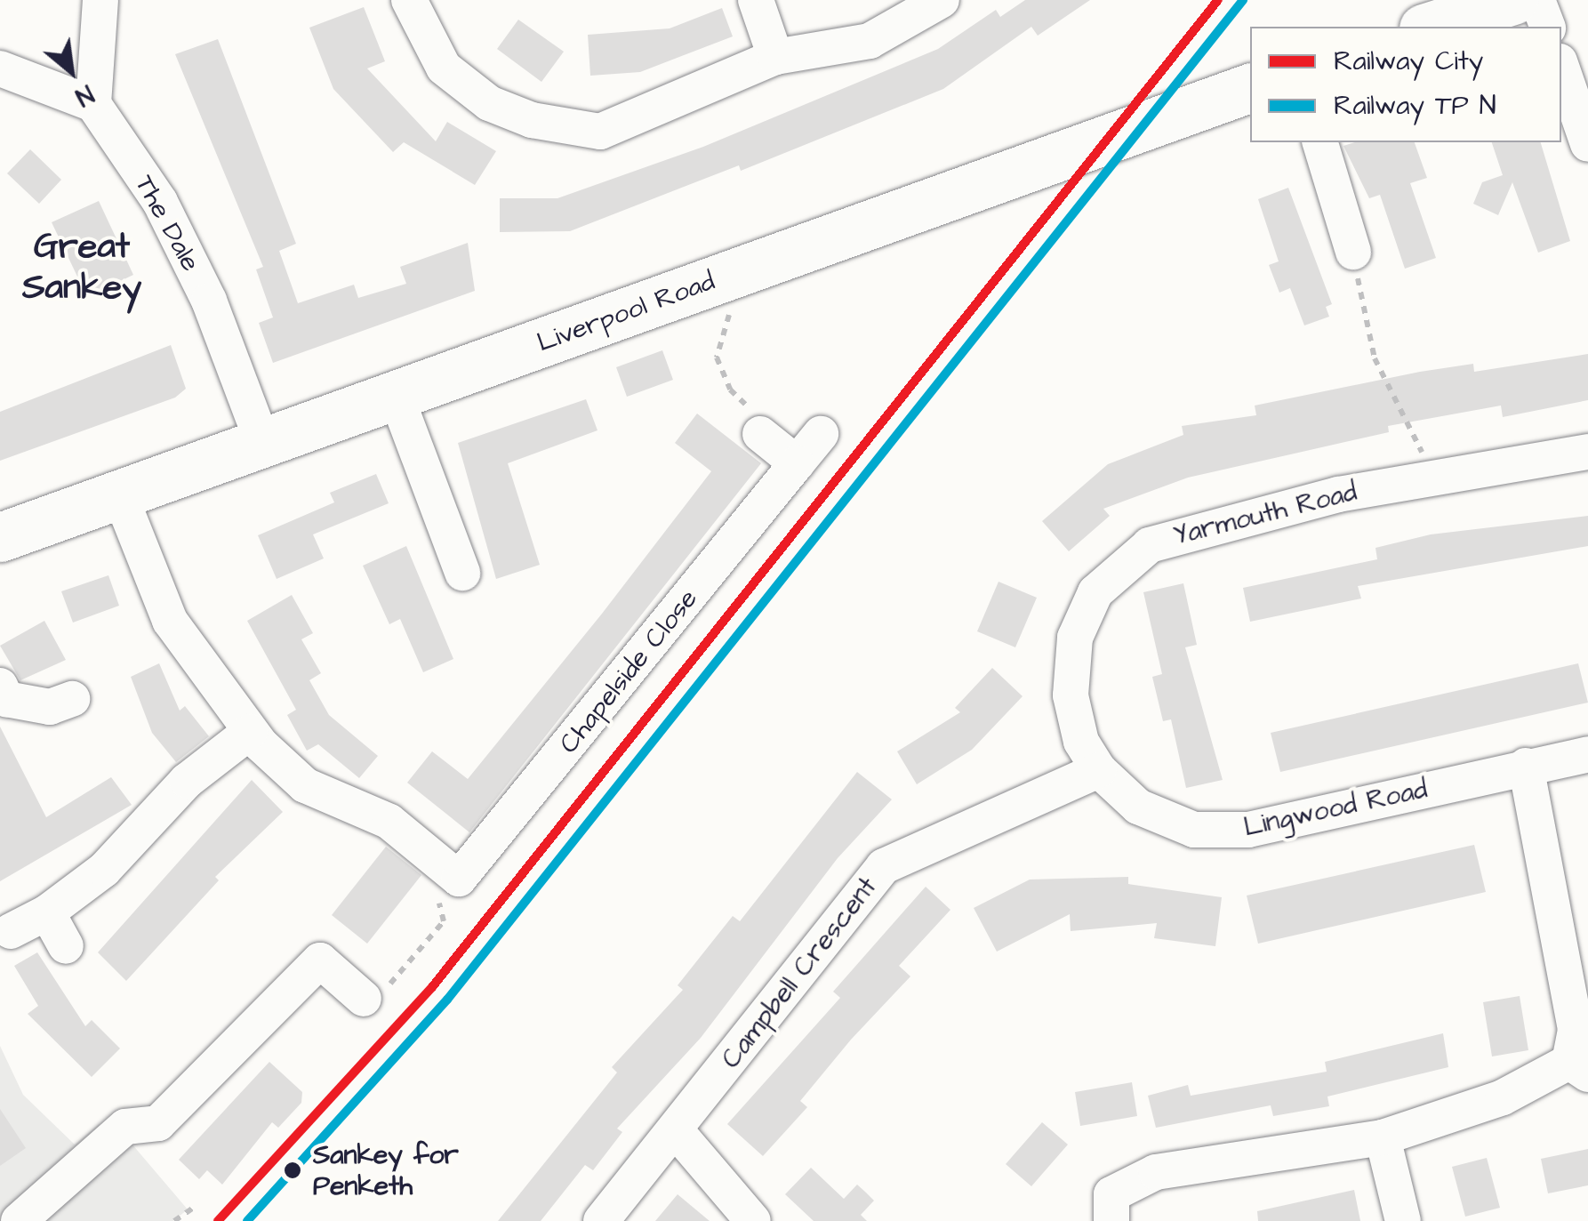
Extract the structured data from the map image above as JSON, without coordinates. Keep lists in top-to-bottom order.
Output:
{
  "streets": {
    "highway": ["Liverpool Road"],
    "street": [
      "The Dale",
      "Yarmouth Road",
      "Chapelside Close",
      "Lingwood Road",
      "Campbell Crescent"
    ]
  },
  "crossings": [
    ["The Dale", "Liverpool Road"],
    ["Yarmouth Road", "Lingwood Road"],
    ["Yarmouth Road", "Campbell Crescent"],
    ["Lingwood Road", "Campbell Crescent"]
  ],
  "districts": ["Great Sankey"],
  "places": ["Sankey for Penketh"],
  "lines": ["rail line City"],
  "legend": ["Railway City", "Railway TP N"],
  "north": "bottom right"
}
